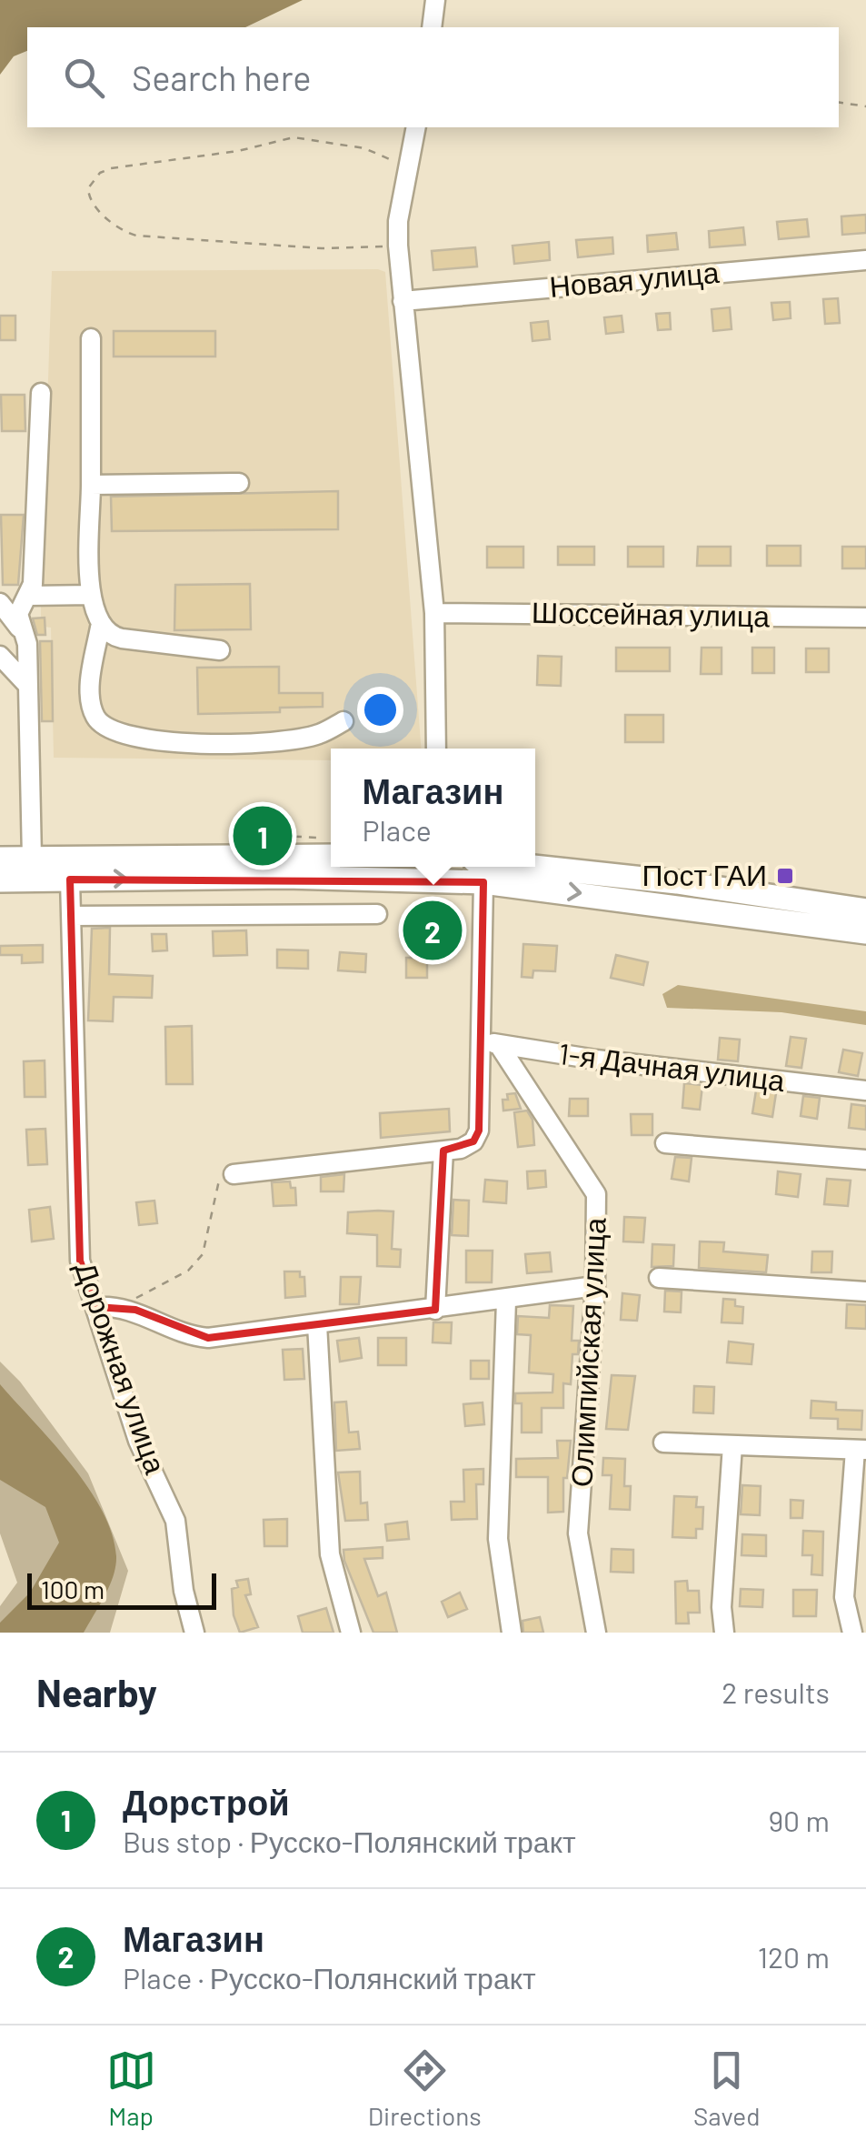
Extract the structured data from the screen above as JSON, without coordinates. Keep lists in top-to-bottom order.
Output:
{
  "streets": {
    "street": [
      "Новая улица",
      "Шоссейная улица",
      "1-я Дачная улица",
      "Олимпийская улица",
      "Дорожная улица"
    ]
  },
  "crossings": [
    ["1-я Дачная улица", "Олимпийская улица"]
  ],
  "places": {
    "transit": ["Пост ГАИ"]
  },
  "scale_bar": "100 m",
  "page": {
    "search": "Search here",
    "popup": ["Магазин", "Place"],
    "pins": ["1", "2"],
    "scale": "100 m",
    "heading": ["Nearby", "2 results"],
    "list": [
      {
        "mark": "1",
        "name": "Дорстрой",
        "note": "Bus stop · Русско-Полянский тракт",
        "value": "90 m"
      },
      {
        "mark": "2",
        "name": "Магазин",
        "note": "Place · Русско-Полянский тракт",
        "value": "120 m"
      }
    ],
    "nav": ["Map", "Directions", "Saved"]
  }
}
